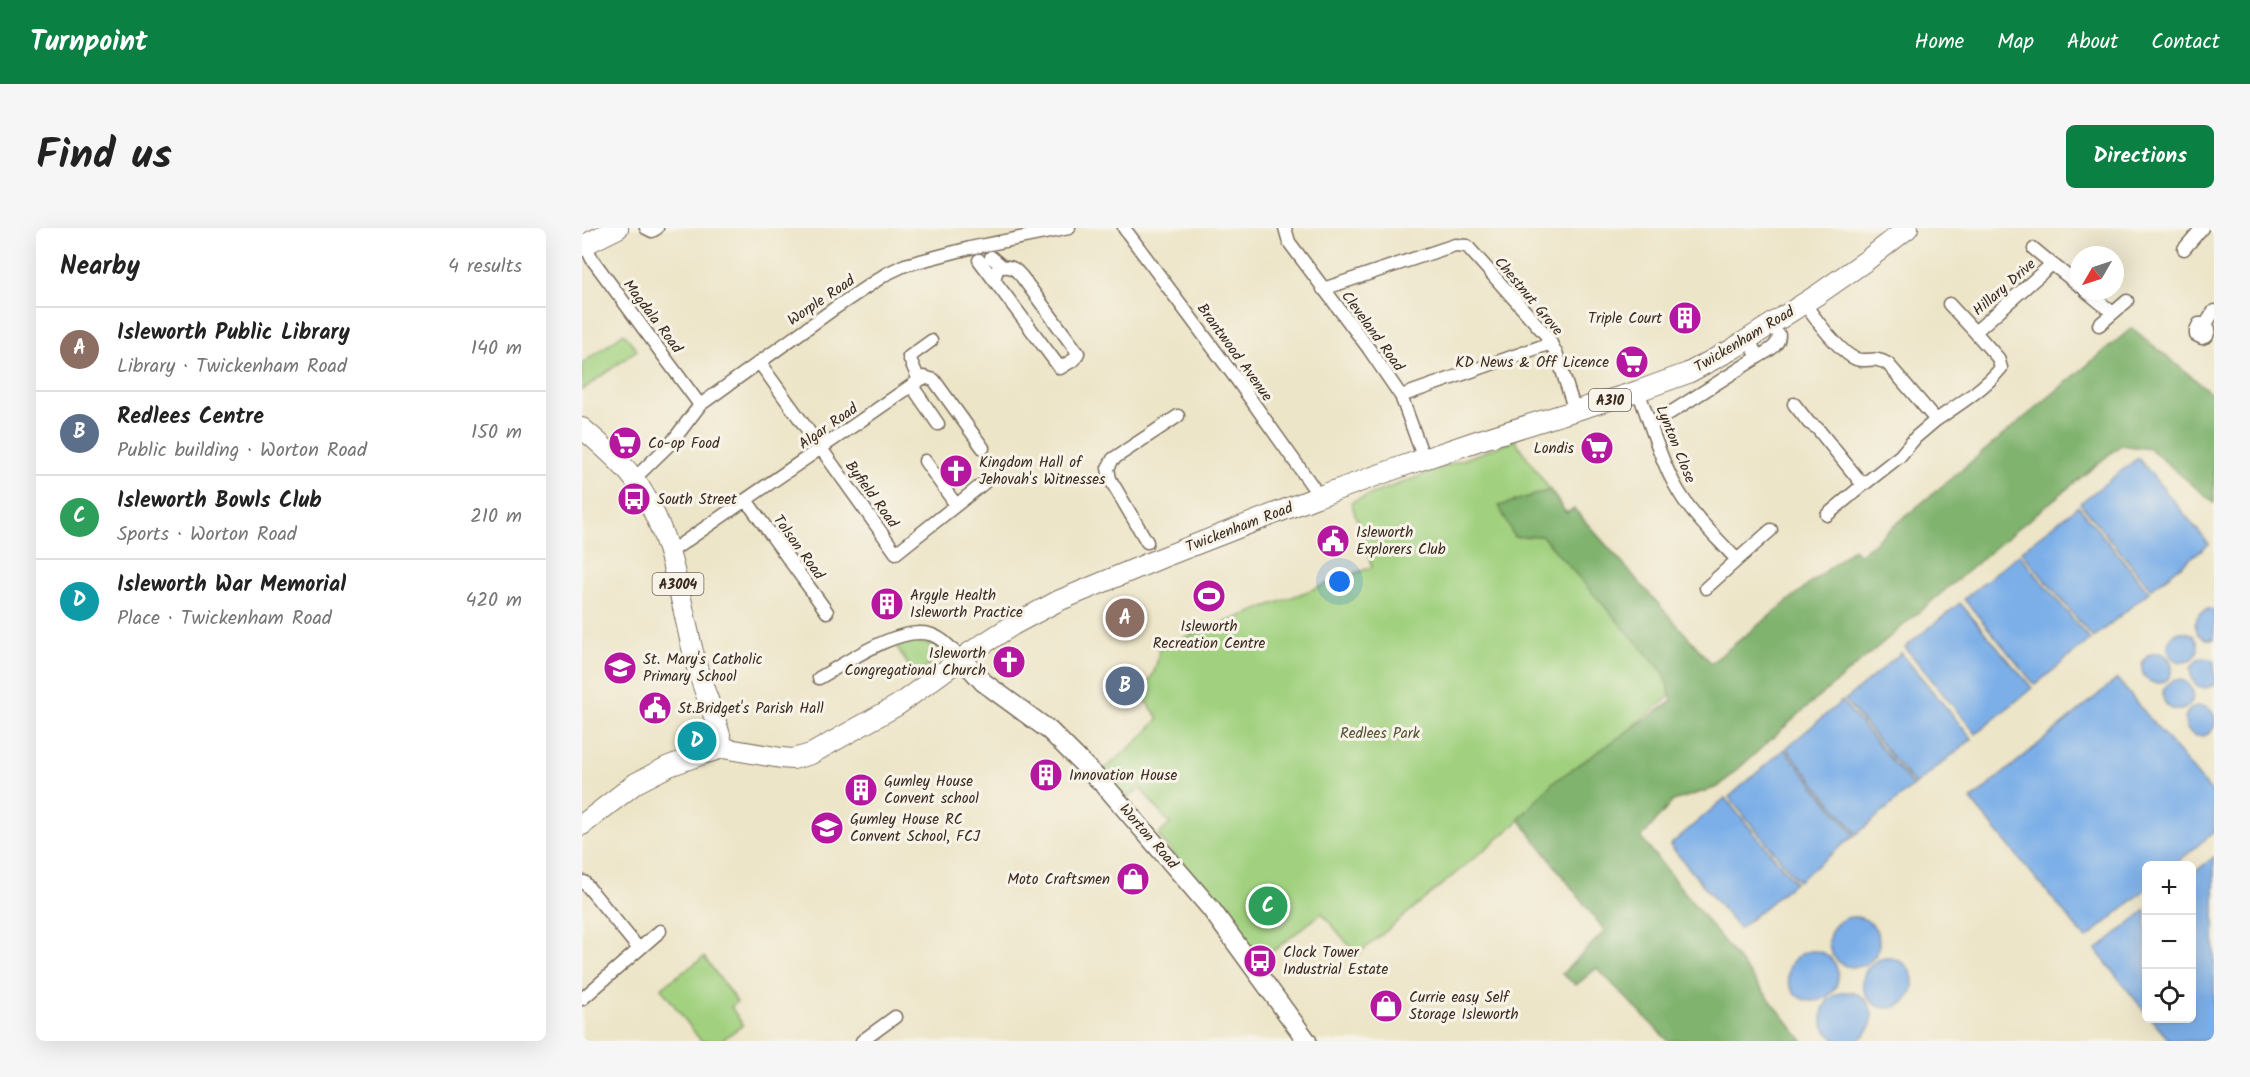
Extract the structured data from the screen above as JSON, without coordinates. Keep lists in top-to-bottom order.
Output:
{
  "streets": {
    "main road": ["Twickenham Road", "A310", "A3004"],
    "street": [
      "Hillary Drive",
      "Chestnut Grove",
      "Worple Road",
      "Magdala Road",
      "Cleveland Road",
      "Brantwood Avenue",
      "Algar Road",
      "Lynton Close",
      "Byfield Road",
      "Tolson Road",
      "Worton Road"
    ]
  },
  "crossings": [
    ["Chestnut Grove", "Cleveland Road"],
    ["Chestnut Grove", "Twickenham Road"],
    ["Worple Road", "Magdala Road"],
    ["Worple Road", "Byfield Road"],
    ["Worple Road", "A3004"],
    ["Cleveland Road", "Twickenham Road"],
    ["Twickenham Road", "Brantwood Avenue"],
    ["Twickenham Road", "Lynton Close"],
    ["Twickenham Road", "A3004"],
    ["Twickenham Road", "Worton Road"],
    ["Algar Road", "Byfield Road"],
    ["Algar Road", "Tolson Road"],
    ["Algar Road", "A3004"]
  ],
  "parks": ["Redlees Park"],
  "places": {
    "building": [
      "Triple Court",
      "Argyle Health Isleworth Practice",
      "Innovation House",
      "Gumley House Convent school"
    ],
    "supermarket": ["KD News & Off Licence", "Co-op Food", "Londis"],
    "church": ["Kingdom Hall of Jehovah's Witnesses", "Isleworth Congregational Church"],
    "bus stop": ["South Street", "Clock Tower Industrial Estate"],
    "public building": ["Isleworth Explorers Club", "St.Bridget's Parish Hall"],
    "sports": ["Isleworth Recreation Centre"],
    "school or university": ["St. Mary's Catholic Primary School", "Gumley House RC Convent School, FCJ"],
    "shop": ["Moto Craftsmen", "Currie easy Self Storage Isleworth"]
  },
  "north": "bottom left",
  "page": {
    "header": "Turnpoint",
    "nav": [
      "Home",
      "Map",
      "About",
      "Contact"
    ],
    "title": "Find us",
    "buttons": "Directions",
    "heading": ["Nearby", "4 results"],
    "list": [
      {
        "mark": "A",
        "name": "Isleworth Public Library",
        "note": "Library · Twickenham Road",
        "value": "140 m"
      },
      {
        "mark": "B",
        "name": "Redlees Centre",
        "note": "Public building · Worton Road",
        "value": "150 m"
      },
      {
        "mark": "C",
        "name": "Isleworth Bowls Club",
        "note": "Sports · Worton Road",
        "value": "210 m"
      },
      {
        "mark": "D",
        "name": "Isleworth War Memorial",
        "note": "Place · Twickenham Road",
        "value": "420 m"
      }
    ],
    "pins": [
      "A",
      "B",
      "D",
      "C"
    ],
    "map_buttons": ["+", "−"]
  }
}
